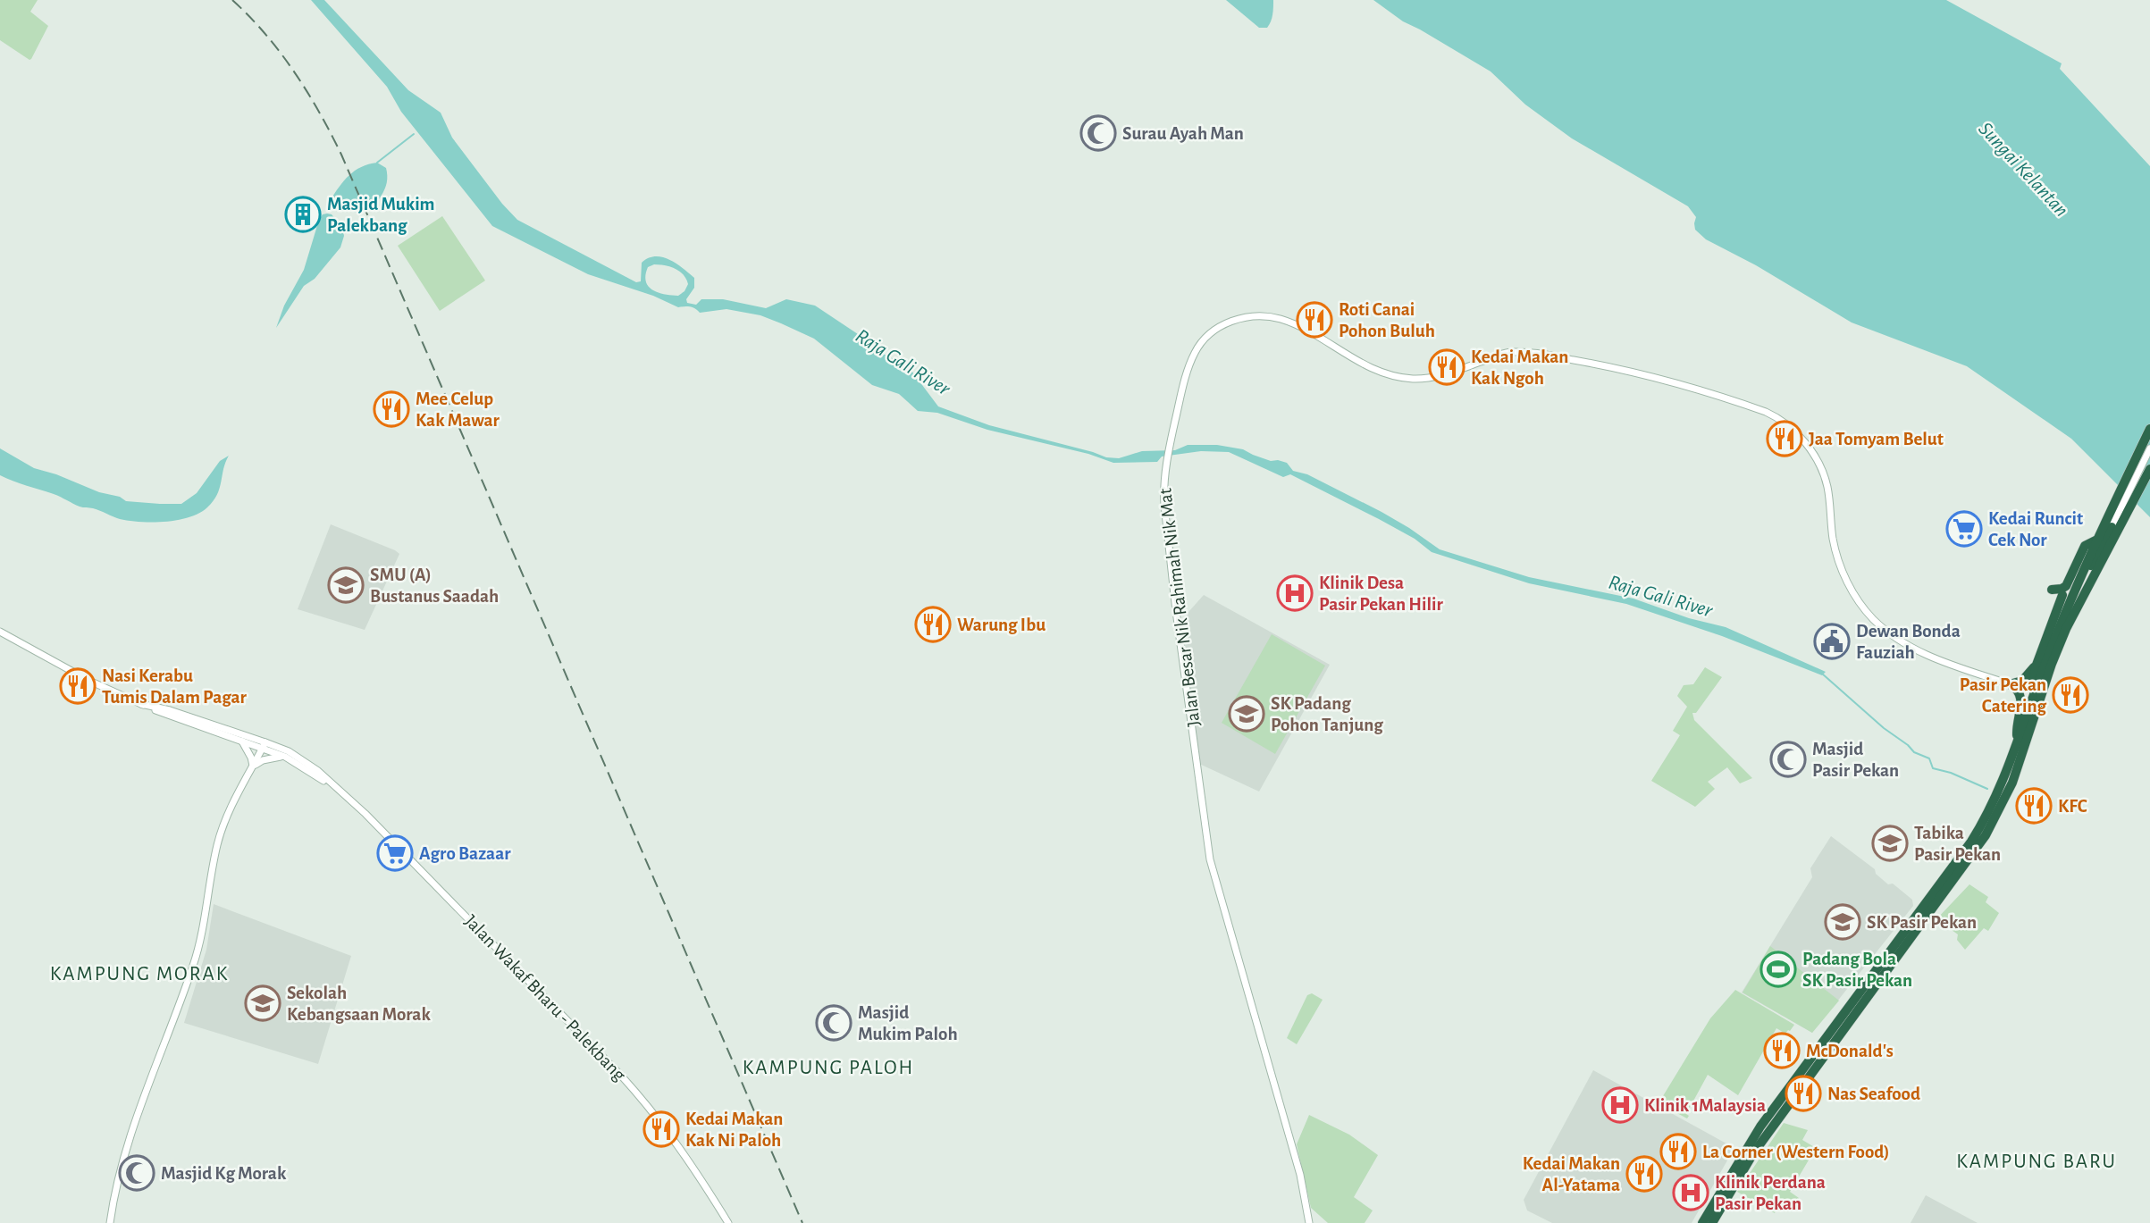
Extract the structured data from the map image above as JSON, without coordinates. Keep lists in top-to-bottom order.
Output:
{
  "streets": {
    "street": ["Jalan Besar Nik Rahimah Nik Mat", "Jalan Wakaf Bharu - Palekbang"]
  },
  "districts": ["KAMPUNG MORAK", "KAMPUNG PALOH", "KAMPUNG BARU"],
  "water": ["Sungai Kelantan", "Raja Gali River"],
  "places": {
    "mosque": [
      "Surau Ayah Man",
      "Masjid Pasir Pekan",
      "Masjid Mukim Paloh",
      "Masjid Kg Morak"
    ],
    "building": ["Masjid Mukim Palekbang"],
    "restaurant": [
      "Roti Canai Pohon Buluh",
      "Kedai Makan Kak Ngoh",
      "Mee Celup Kak Mawar",
      "Jaa Tomyam Belut",
      "Warung Ibu",
      "Nasi Kerabu Tumis Dalam Pagar",
      "Pasir Pekan Catering",
      "KFC",
      "McDonald's",
      "Nas Seafood",
      "Kedai Makan Kak Ni Paloh",
      "La Corner (Western Food)",
      "Kedai Makan Al-Yatama"
    ],
    "supermarket": ["Kedai Runcit Cek Nor", "Agro Bazaar"],
    "school or university": [
      "SMU (A) Bustanus Saadah",
      "SK Padang Pohon Tanjung",
      "Tabika Pasir Pekan",
      "SK Pasir Pekan",
      "Sekolah Kebangsaan Morak"
    ],
    "hospital": ["Klinik Desa Pasir Pekan Hilir", "Klinik 1Malaysia", "Klinik Perdana Pasir Pekan"],
    "public building": ["Dewan Bonda Fauziah"],
    "sports": ["Padang Bola SK Pasir Pekan"]
  }
}
